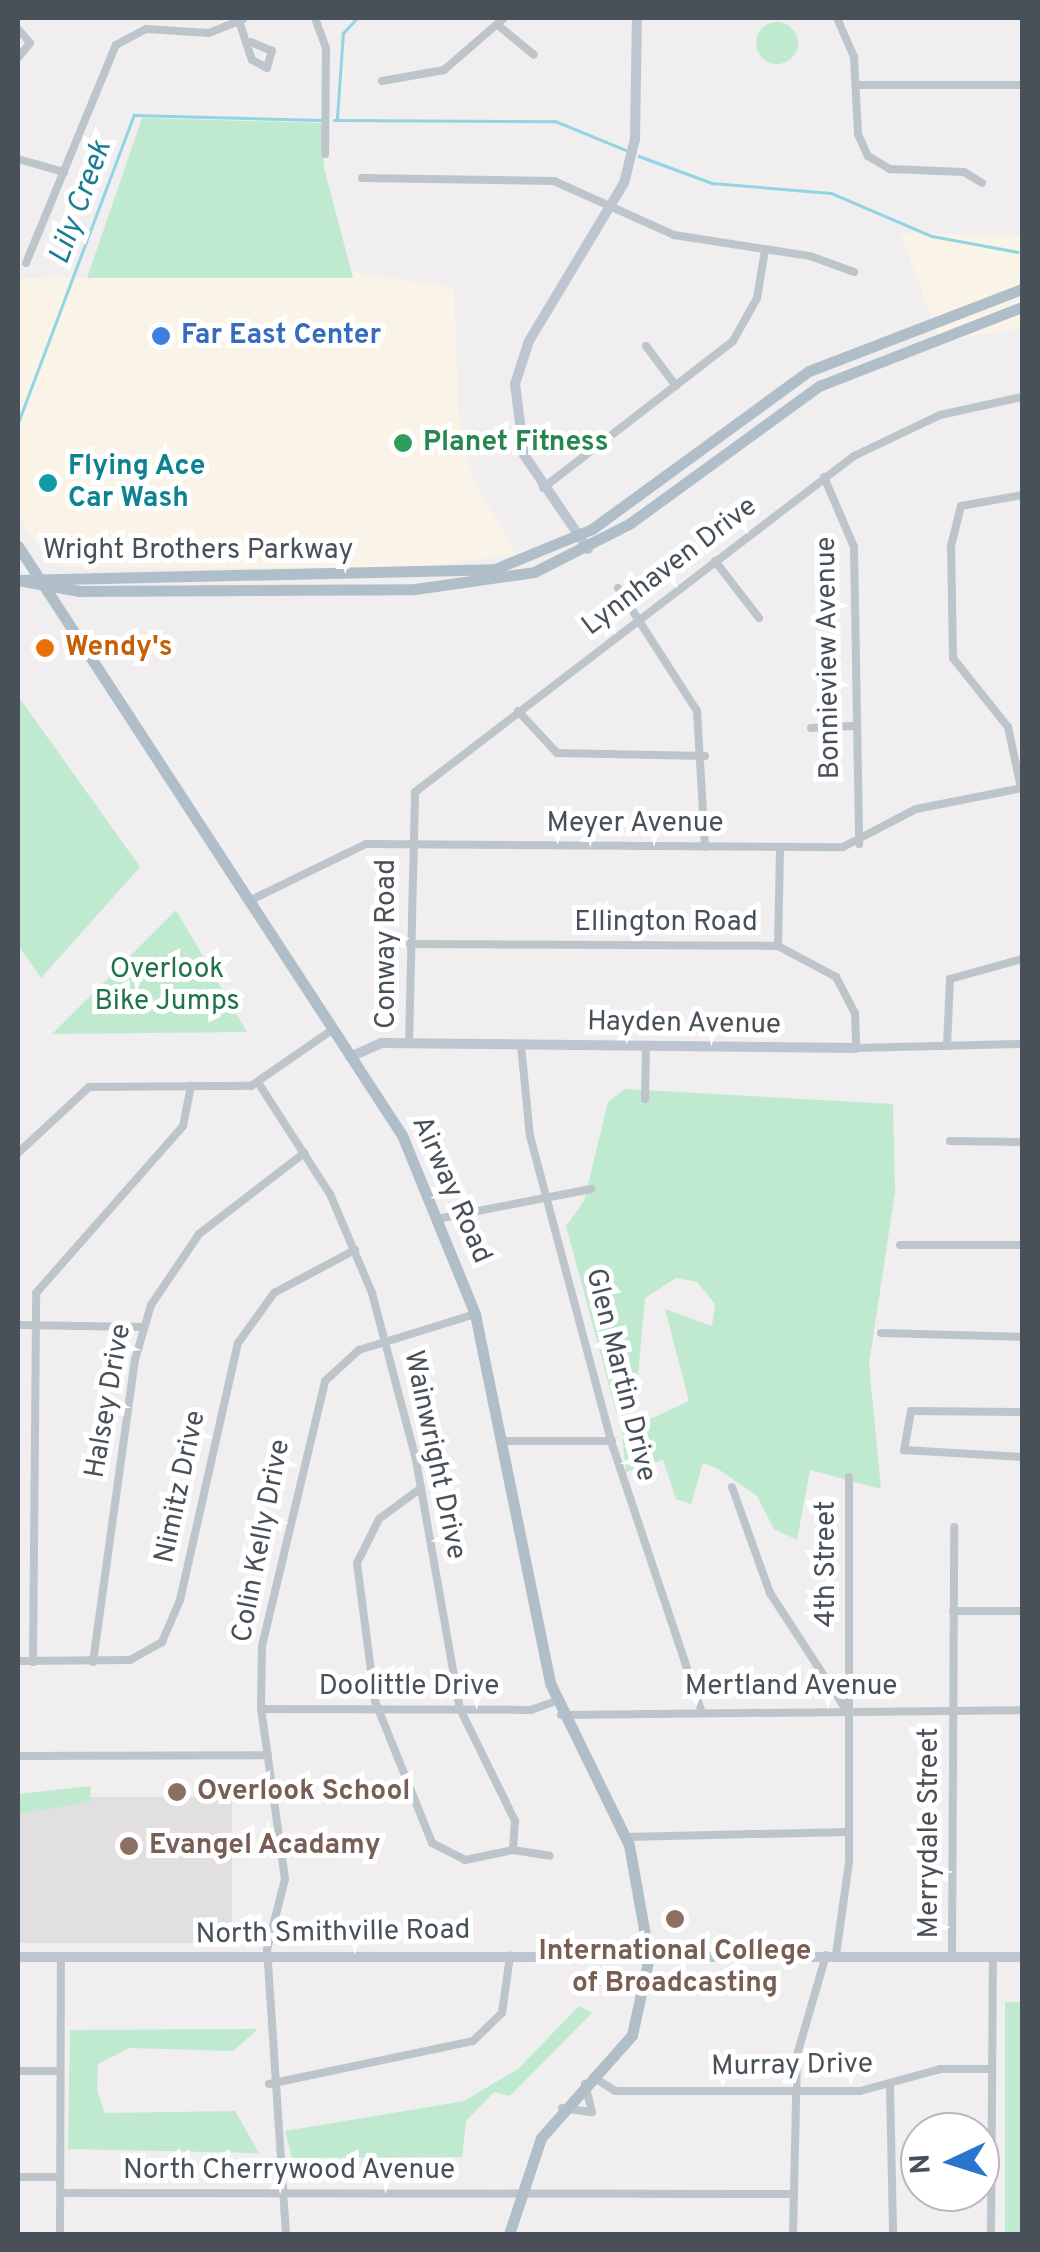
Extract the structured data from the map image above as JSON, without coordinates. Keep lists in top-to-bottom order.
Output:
{
  "streets": {
    "main road": ["Wright Brothers Parkway", "Airway Road"],
    "street": [
      "Lynnhaven Drive",
      "Bonnieview Avenue",
      "Meyer Avenue",
      "Ellington Road",
      "Conway Road",
      "Hayden Avenue",
      "Glen Martin Drive",
      "Halsey Drive",
      "Wainwright Drive",
      "Nimitz Drive",
      "Colin Kelly Drive",
      "4th Street",
      "Doolittle Drive",
      "Mertland Avenue",
      "Merrydale Street",
      "North Smithville Road",
      "Murray Drive",
      "North Cherrywood Avenue"
    ]
  },
  "crossings": [
    ["Wright Brothers Parkway", "Airway Road"],
    ["Lynnhaven Drive", "Bonnieview Avenue"],
    ["Lynnhaven Drive", "Meyer Avenue"],
    ["Lynnhaven Drive", "Conway Road"],
    ["Bonnieview Avenue", "Meyer Avenue"],
    ["Meyer Avenue", "Conway Road"],
    ["Meyer Avenue", "Airway Road"],
    ["Ellington Road", "Conway Road"],
    ["Ellington Road", "Hayden Avenue"],
    ["Conway Road", "Hayden Avenue"],
    ["Hayden Avenue", "Airway Road"],
    ["Hayden Avenue", "Glen Martin Drive"],
    ["Airway Road", "Colin Kelly Drive"],
    ["Airway Road", "Doolittle Drive"],
    ["Airway Road", "Mertland Avenue"],
    ["Airway Road", "North Smithville Road"],
    ["Glen Martin Drive", "Mertland Avenue"],
    ["Halsey Drive", "Wainwright Drive"],
    ["Halsey Drive", "Nimitz Drive"],
    ["Wainwright Drive", "Nimitz Drive"],
    ["Wainwright Drive", "Colin Kelly Drive"],
    ["Wainwright Drive", "Doolittle Drive"],
    ["Colin Kelly Drive", "Doolittle Drive"],
    ["Colin Kelly Drive", "North Smithville Road"],
    ["4th Street", "Mertland Avenue"],
    ["4th Street", "North Smithville Road"],
    ["4th Street", "Murray Drive"],
    ["4th Street", "North Cherrywood Avenue"],
    ["Mertland Avenue", "Merrydale Street"],
    ["Merrydale Street", "North Smithville Road"]
  ],
  "water": ["Lily Creek"],
  "parks": ["Overlook Bike Jumps"],
  "places": [
    "Far East Center",
    "Planet Fitness",
    "Flying Ace Car Wash",
    "Wendy's",
    "Overlook School",
    "Evangel Acadamy",
    "International College of Broadcasting"
  ],
  "north": "left"
}
